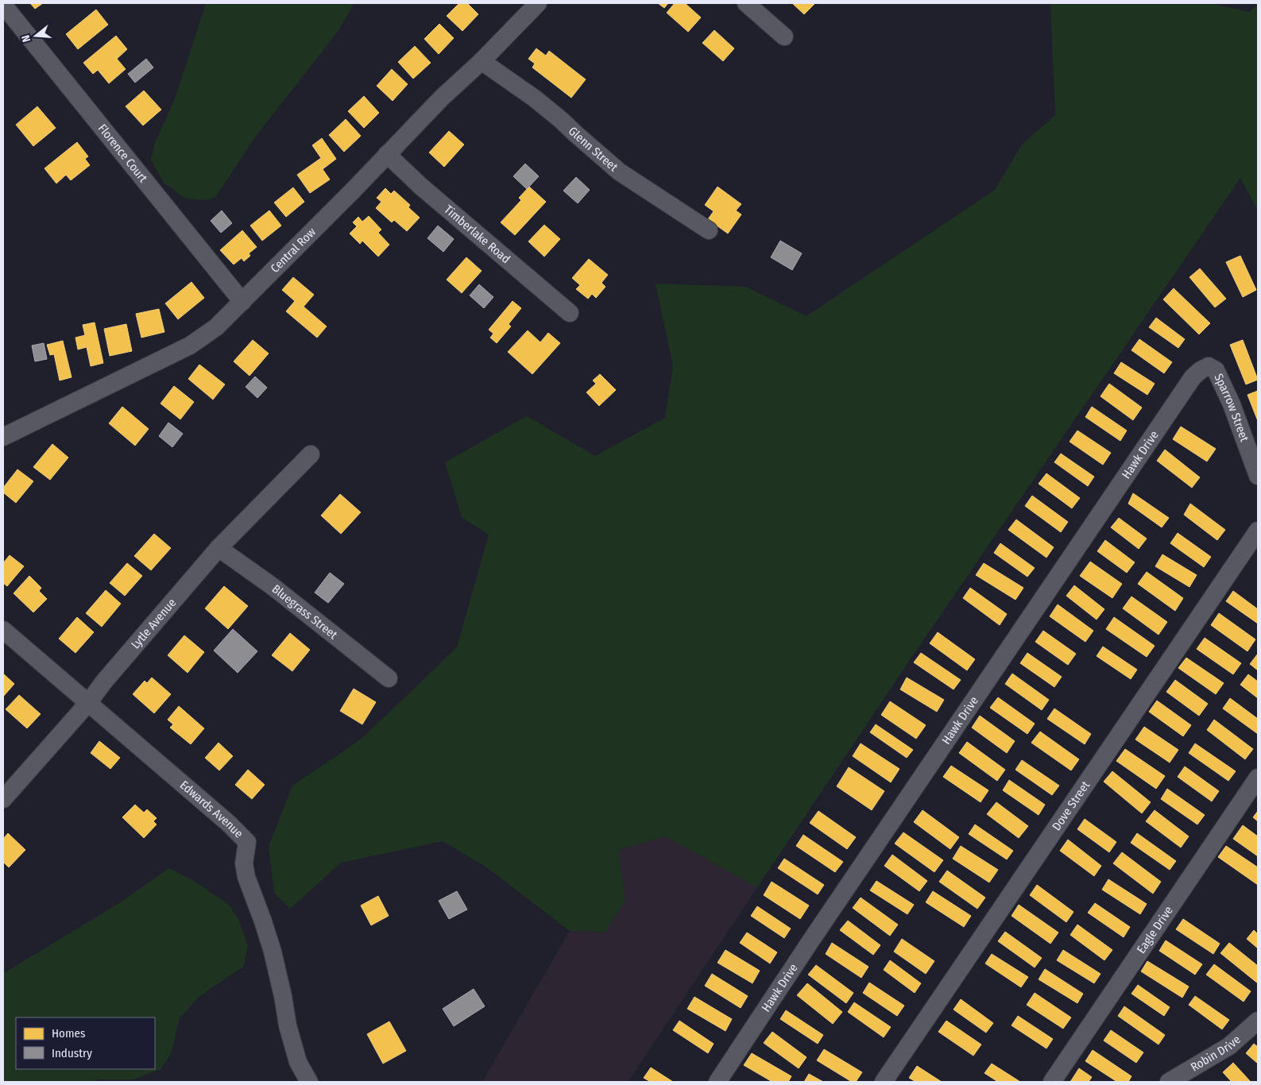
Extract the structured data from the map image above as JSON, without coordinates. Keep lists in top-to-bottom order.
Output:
{
  "streets": {
    "street": [
      "Glenn Street",
      "Florence Court",
      "Timberlake Road",
      "Central Row",
      "Sparrow Street",
      "Hawk Drive",
      "Bluegrass Street",
      "Lytle Avenue",
      "Dove Street",
      "Edwards Avenue",
      "Eagle Drive",
      "Robin Drive"
    ]
  },
  "crossings": [
    ["Glenn Street", "Central Row"],
    ["Florence Court", "Central Row"],
    ["Timberlake Road", "Central Row"],
    ["Sparrow Street", "Hawk Drive"],
    ["Bluegrass Street", "Lytle Avenue"],
    ["Lytle Avenue", "Edwards Avenue"]
  ],
  "legend": ["Homes", "Industry"],
  "north": "left"
}
